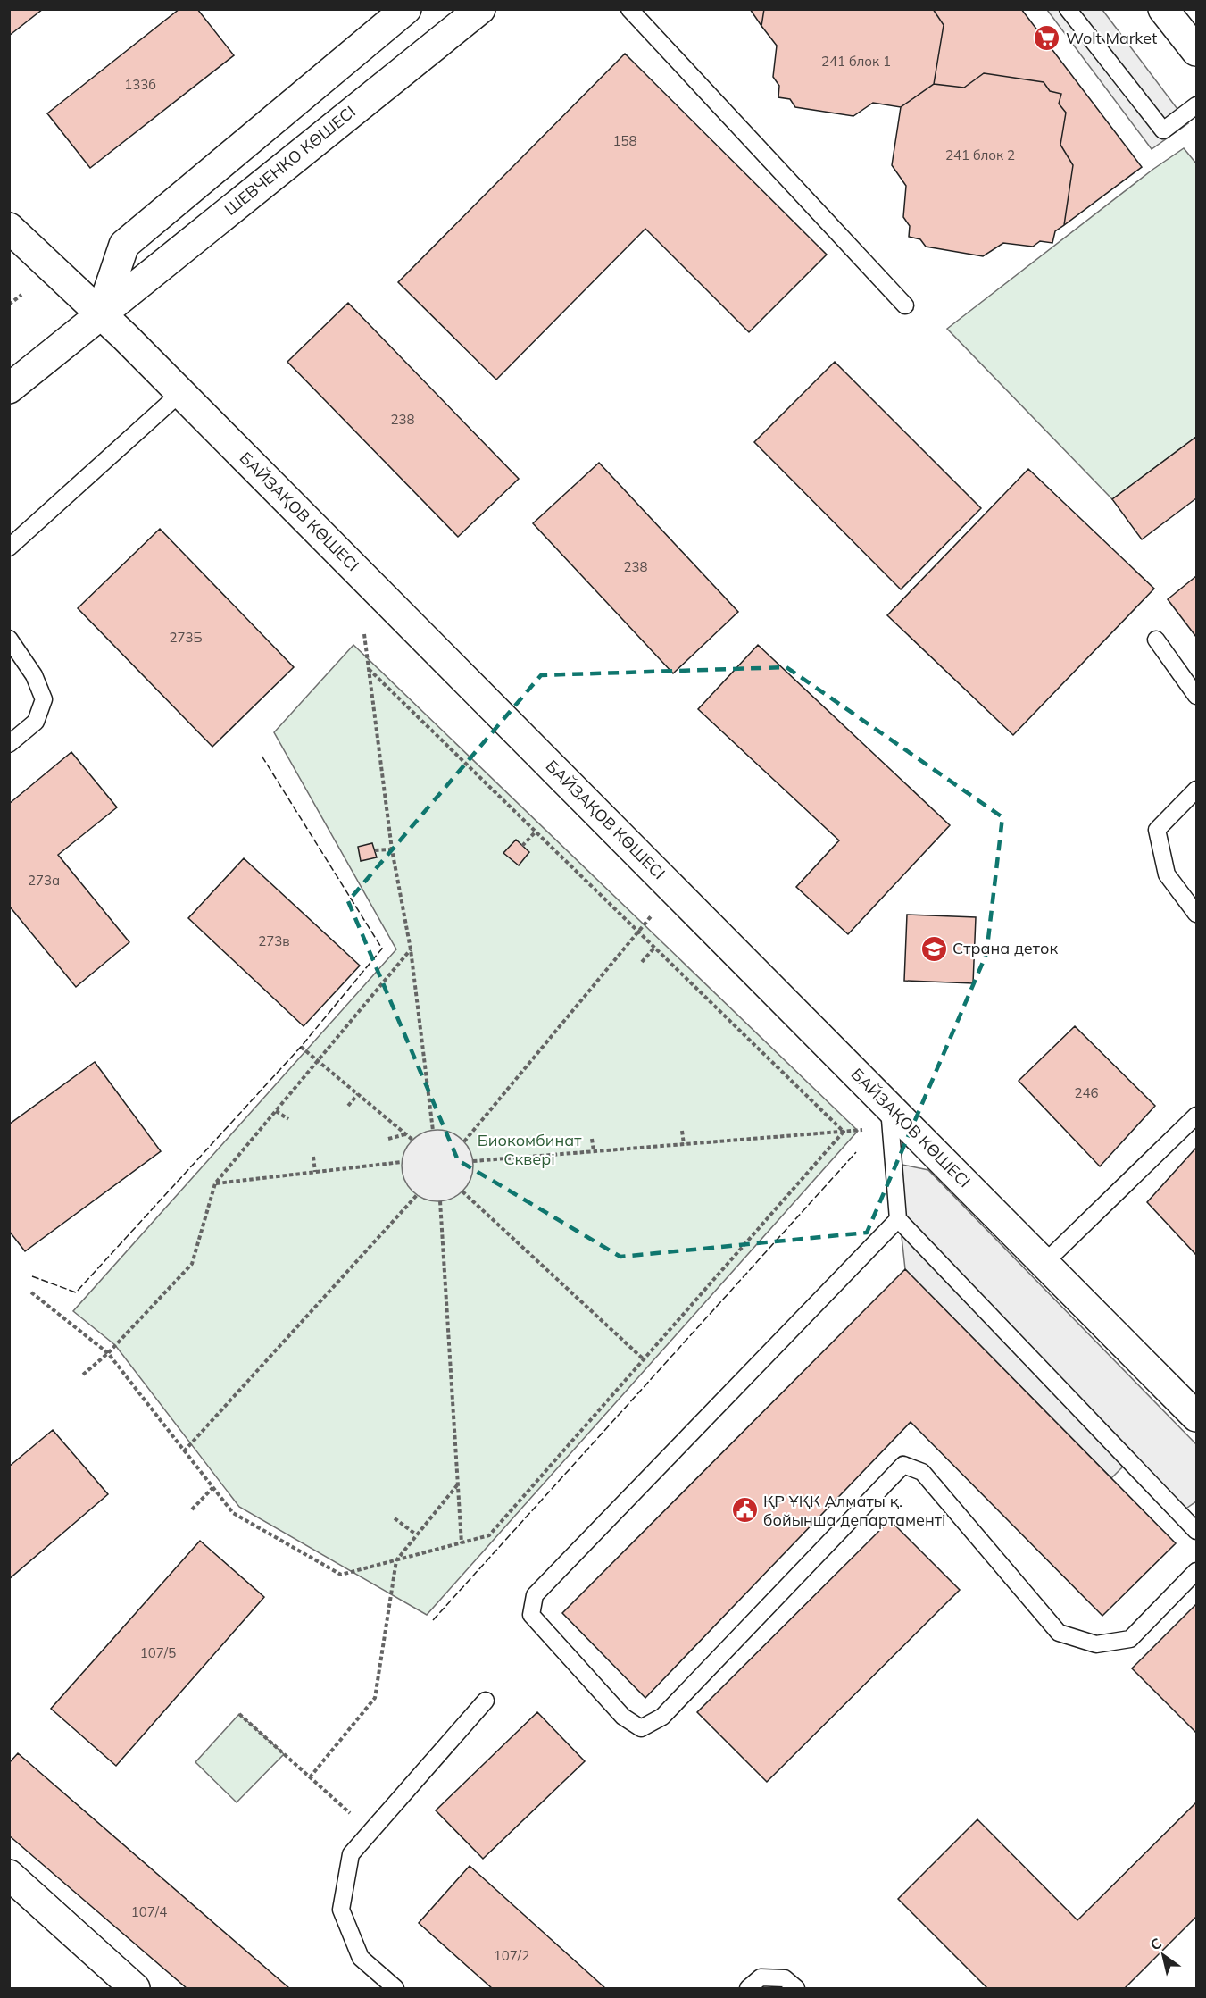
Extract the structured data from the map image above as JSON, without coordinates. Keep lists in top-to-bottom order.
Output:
{
  "streets": {
    "street": ["ШЕВЧЕНКО КӨШЕСІ", "БАЙЗАҚОВ КӨШЕСІ"]
  },
  "crossings": [
    ["ШЕВЧЕНКО КӨШЕСІ", "БАЙЗАҚОВ КӨШЕСІ"]
  ],
  "parks": ["Биокомбинат Сквері"],
  "places": {
    "supermarket": ["Wolt Market"],
    "school or university": ["Страна деток"],
    "public building": ["ҚР ҰҚК Алматы қ. бойынша департаменті"]
  },
  "house_numbers": [
    "241 блок 1",
    "133б",
    "158",
    "241 блок 2",
    "238",
    "238",
    "273Б",
    "273а",
    "273в",
    "246",
    "107/5",
    "107/4",
    "107/2"
  ],
  "north": "top left"
}
